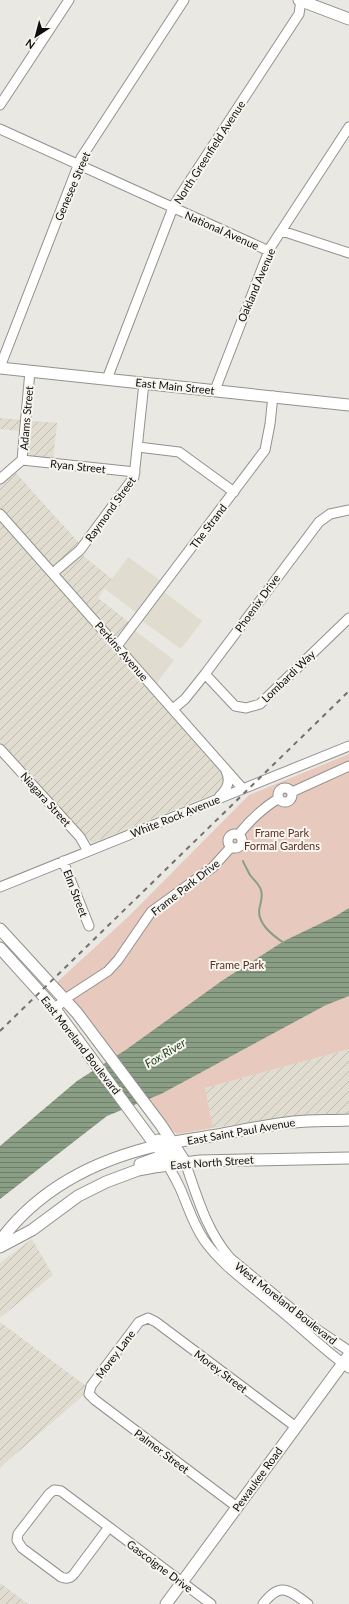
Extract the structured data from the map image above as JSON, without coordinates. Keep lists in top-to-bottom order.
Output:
{
  "streets": {
    "main road": [
      "East Main Street",
      "East Moreland Boulevard",
      "East Saint Paul Avenue",
      "East North Street",
      "West Moreland Boulevard",
      "Pewaukee Road"
    ],
    "street": [
      "North Greenfield Avenue",
      "Genesee Street",
      "National Avenue",
      "Oakland Avenue",
      "Adams Street",
      "Ryan Street",
      "Raymond Street",
      "The Strand",
      "Phoenix Drive",
      "Perkins Avenue",
      "Lombardi Way",
      "Niagara Street",
      "White Rock Avenue",
      "Frame Park Drive",
      "Elm Street",
      "Morey Lane",
      "Morey Street",
      "Palmer Street",
      "Gascoigne Drive"
    ]
  },
  "crossings": [
    ["North Greenfield Avenue", "National Avenue"],
    ["North Greenfield Avenue", "East Main Street"],
    ["Genesee Street", "National Avenue"],
    ["Genesee Street", "East Main Street"],
    ["National Avenue", "Oakland Avenue"],
    ["Oakland Avenue", "East Main Street"],
    ["East Main Street", "Adams Street"],
    ["East Main Street", "Raymond Street"],
    ["East Main Street", "The Strand"],
    ["Adams Street", "Ryan Street"],
    ["Ryan Street", "Raymond Street"],
    ["Raymond Street", "Perkins Avenue"],
    ["The Strand", "Perkins Avenue"],
    ["Phoenix Drive", "Perkins Avenue"],
    ["Phoenix Drive", "Lombardi Way"],
    ["Perkins Avenue", "White Rock Avenue"],
    ["Niagara Street", "White Rock Avenue"],
    ["White Rock Avenue", "Elm Street"],
    ["Frame Park Drive", "East Moreland Boulevard"],
    ["East Moreland Boulevard", "East Saint Paul Avenue"],
    ["East Moreland Boulevard", "East North Street"],
    ["East Moreland Boulevard", "West Moreland Boulevard"],
    ["East Saint Paul Avenue", "East North Street"],
    ["East Saint Paul Avenue", "West Moreland Boulevard"],
    ["East North Street", "West Moreland Boulevard"],
    ["West Moreland Boulevard", "Pewaukee Road"],
    ["Morey Lane", "Morey Street"],
    ["Morey Lane", "Palmer Street"],
    ["Morey Street", "Pewaukee Road"],
    ["Palmer Street", "Pewaukee Road"],
    ["Pewaukee Road", "Gascoigne Drive"]
  ],
  "water": ["Fox River"],
  "parks": ["Frame Park Formal Gardens", "Frame Park"],
  "north": "bottom left"
}
